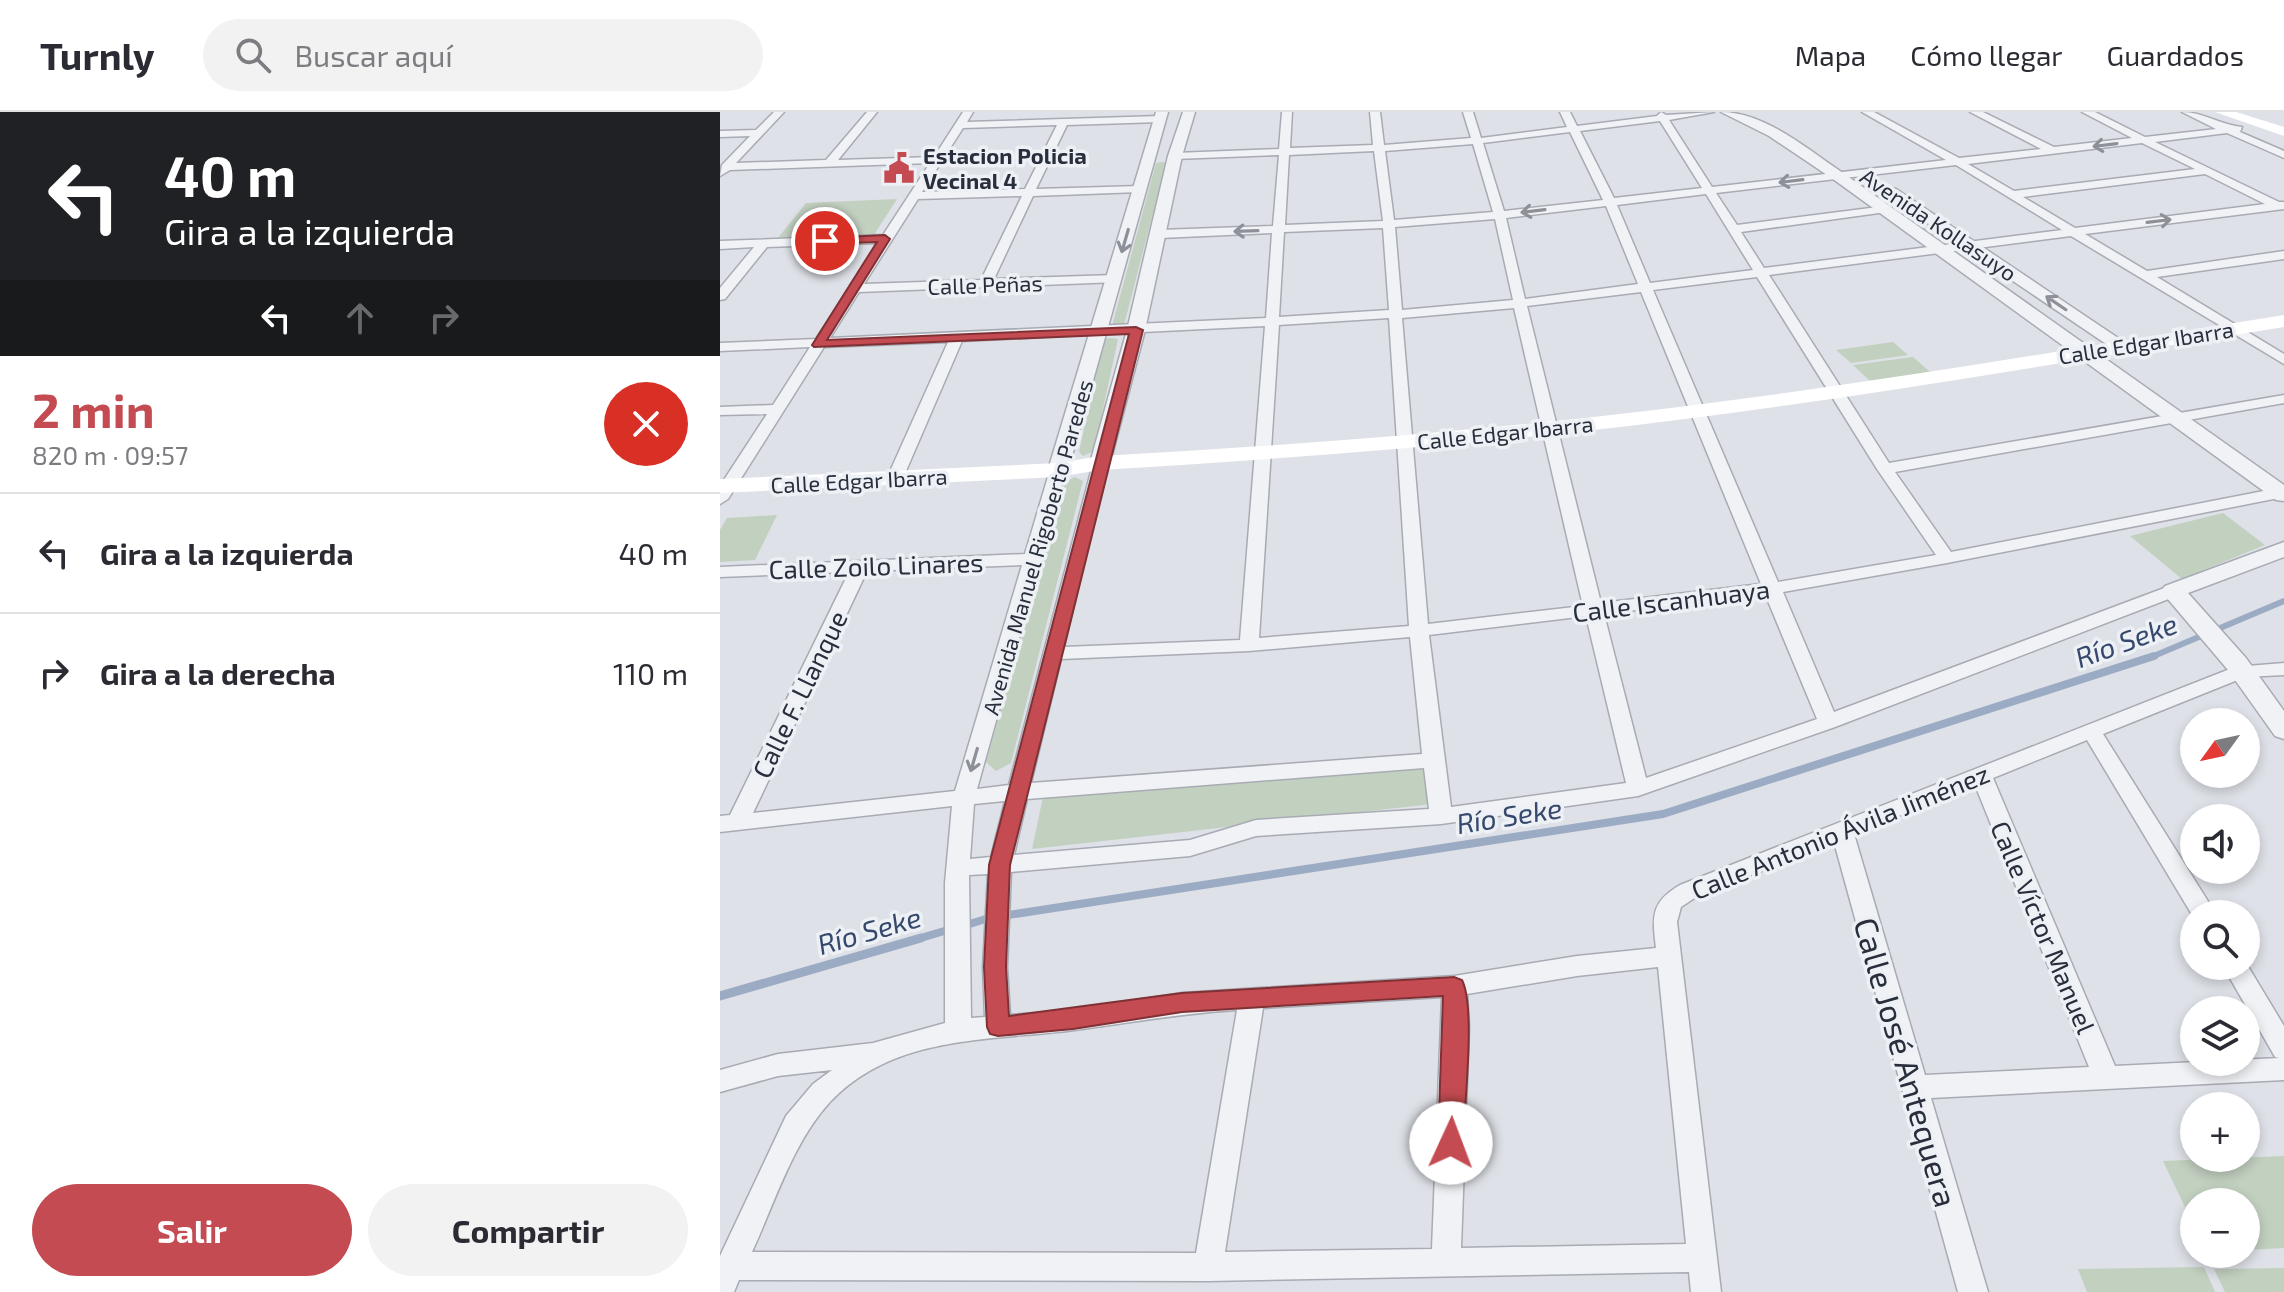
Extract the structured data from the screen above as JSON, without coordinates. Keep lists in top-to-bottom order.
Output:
{
  "streets": {
    "main road": ["Calle Edgar Ibarra"],
    "street": [
      "Avenida Kollasuyo",
      "Calle Peñas",
      "Avenida Manuel Rigoberto Paredes",
      "Calle Zoilo Linares",
      "Calle Iscanhuaya",
      "Calle F. Llanque",
      "Calle Antonio Ávila Jiménez",
      "Calle Víctor Manuel",
      "Calle José Antequera"
    ]
  },
  "crossings": [
    ["Avenida Kollasuyo", "Calle Edgar Ibarra"],
    ["Avenida Kollasuyo", "Calle Iscanhuaya"],
    ["Calle Peñas", "Avenida Manuel Rigoberto Paredes"],
    ["Calle Edgar Ibarra", "Avenida Manuel Rigoberto Paredes"],
    ["Avenida Manuel Rigoberto Paredes", "Calle Zoilo Linares"],
    ["Avenida Manuel Rigoberto Paredes", "Calle Iscanhuaya"],
    ["Calle Zoilo Linares", "Calle F. Llanque"],
    ["Calle Antonio Ávila Jiménez", "Calle Víctor Manuel"],
    ["Calle Antonio Ávila Jiménez", "Calle José Antequera"]
  ],
  "water": ["Río Seke"],
  "places": {
    "public building": ["Estacion Policia Vecinal 4"]
  },
  "north": "bottom left",
  "page": {
    "header": "Turnly",
    "search": "Buscar aquí",
    "nav": ["Mapa", "Cómo llegar", "Guardados"],
    "turn": ["40 m", "Gira a la izquierda"],
    "heading": ["2 min", "820 m · 09:57"],
    "list": [
      {
        "name": "Gira a la izquierda",
        "value": "40 m"
      },
      {
        "name": "Gira a la derecha",
        "value": "110 m"
      }
    ],
    "map_buttons": ["+", "−"],
    "buttons": ["Salir", "Compartir"]
  }
}
